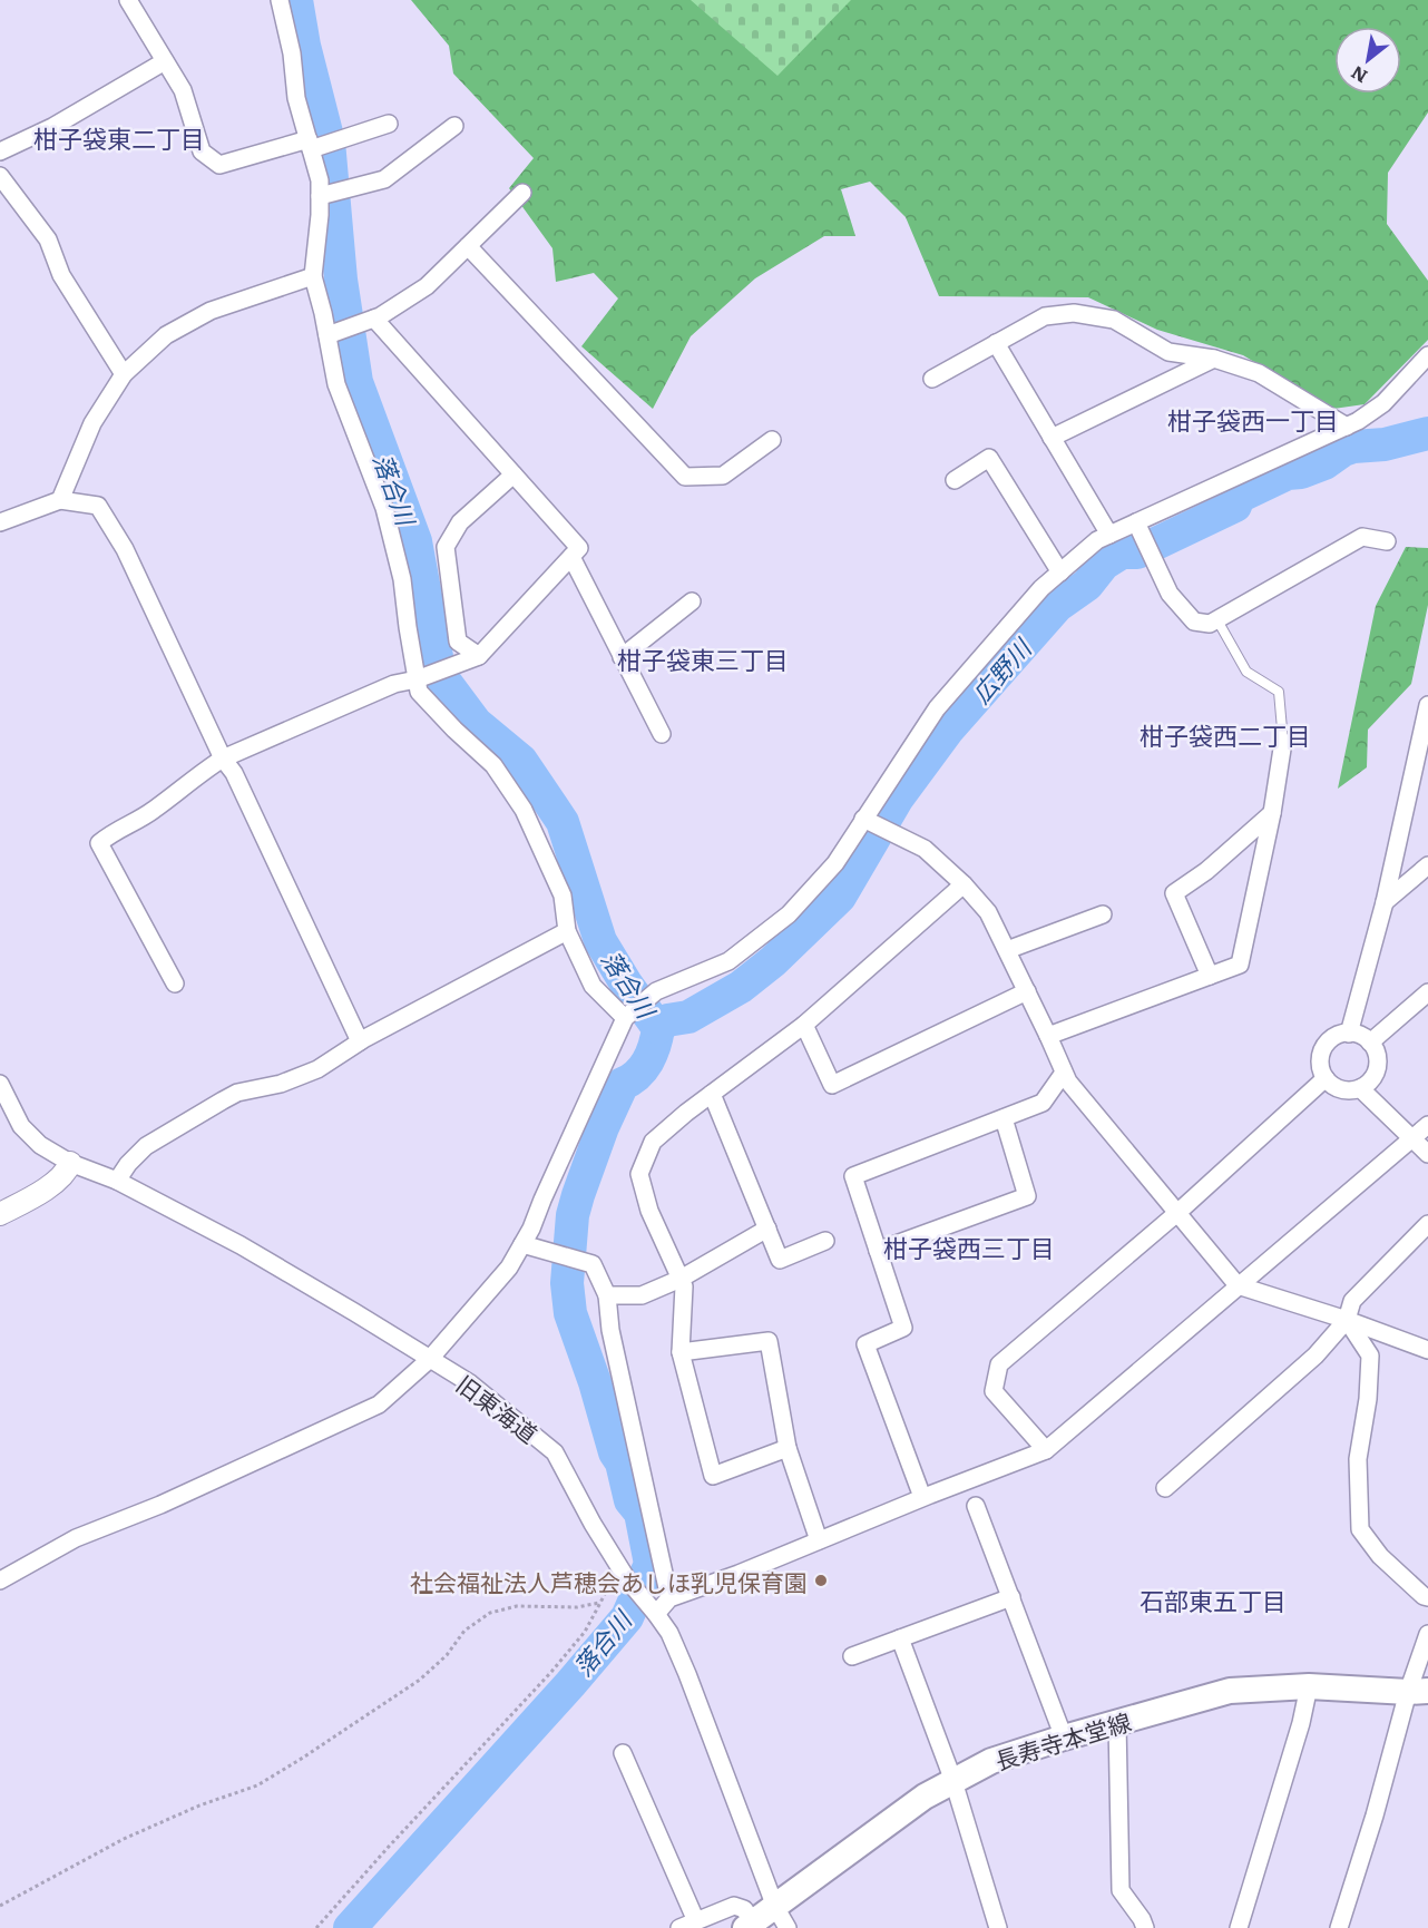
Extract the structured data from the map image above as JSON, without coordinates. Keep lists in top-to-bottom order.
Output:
{
  "streets": {
    "main road": ["長寿寺本堂線"],
    "street": ["旧東海道"]
  },
  "crossings": [
    ["旧東海道", "長寿寺本堂線"]
  ],
  "districts": [
    "柑子袋東二丁目",
    "柑子袋西一丁目",
    "柑子袋東三丁目",
    "柑子袋西二丁目",
    "柑子袋西三丁目",
    "石部東五丁目"
  ],
  "water": ["落合川", "広野川"],
  "places": ["社会福祉法人芦穂会あしほ乳児保育園"],
  "north": "bottom left"
}
